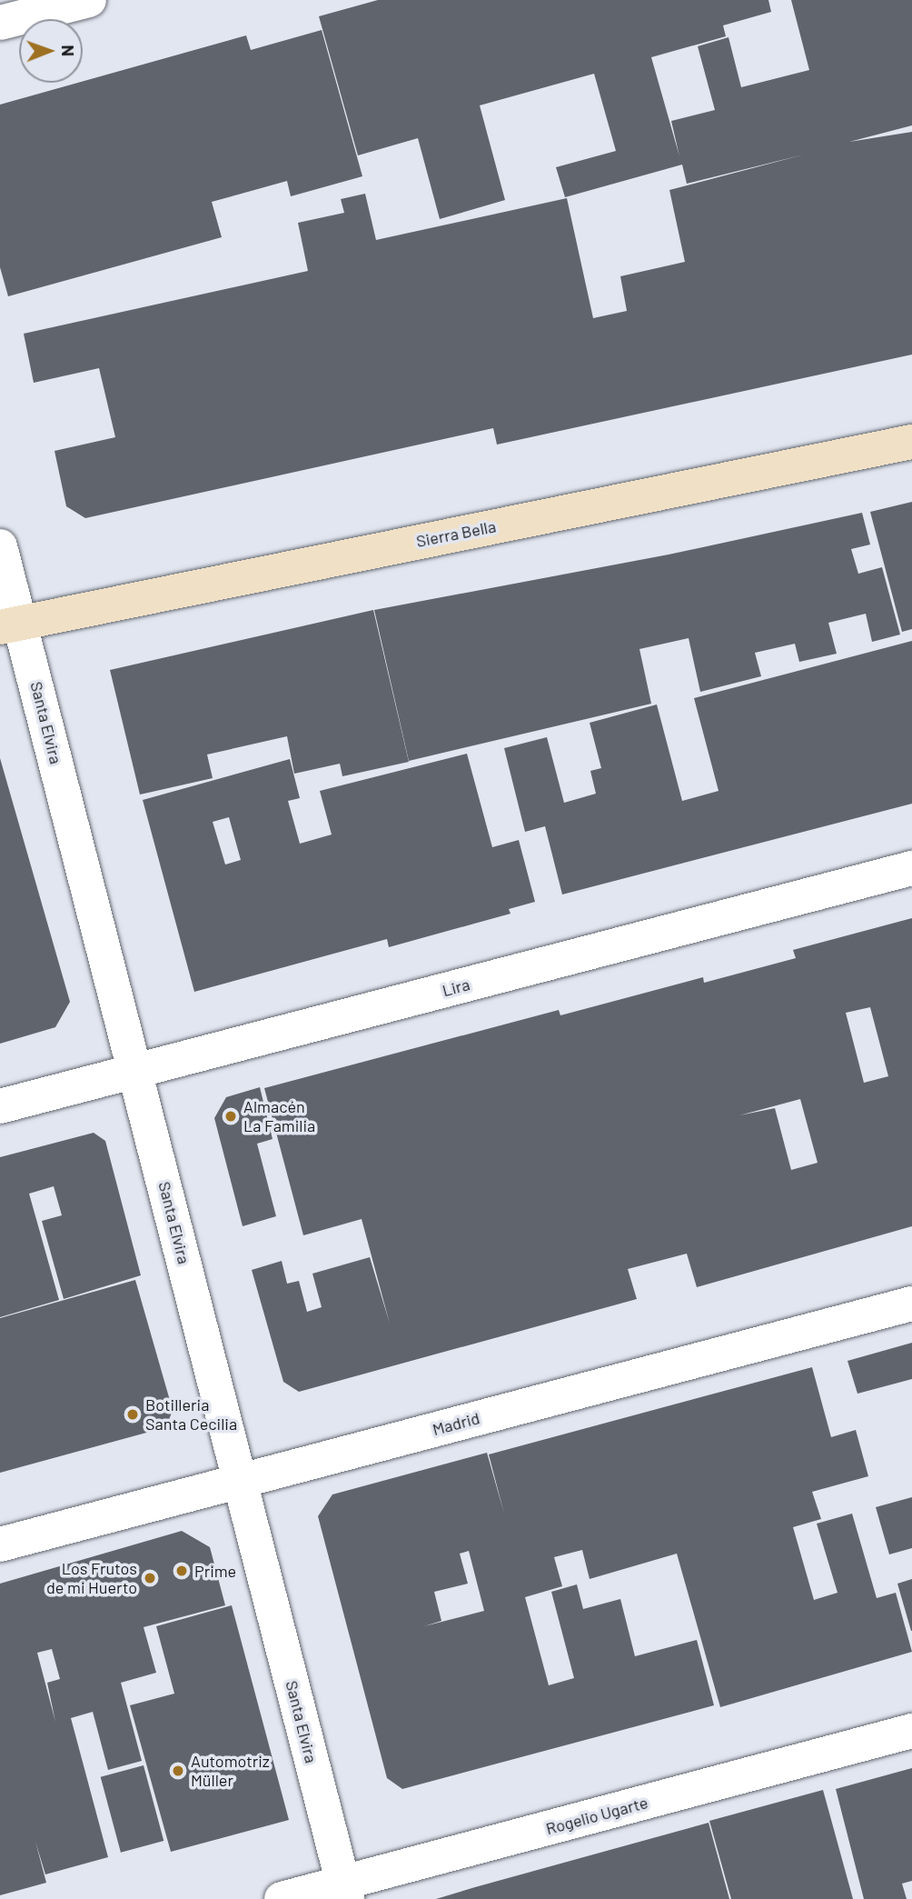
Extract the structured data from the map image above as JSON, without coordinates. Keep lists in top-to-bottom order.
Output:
{
  "streets": {
    "main road": ["Sierra Bella"],
    "street": [
      "Santa Elvira",
      "Lira",
      "Madrid",
      "Rogelio Ugarte"
    ]
  },
  "crossings": [
    ["Sierra Bella", "Santa Elvira"],
    ["Santa Elvira", "Lira"],
    ["Santa Elvira", "Madrid"],
    ["Santa Elvira", "Rogelio Ugarte"]
  ],
  "places": [
    "Almacén La Familia",
    "Botilleria Santa Cecilia",
    "Prime",
    "Los Frutos de mi Huerto",
    "Automotriz Müller"
  ],
  "north": "right"
}
